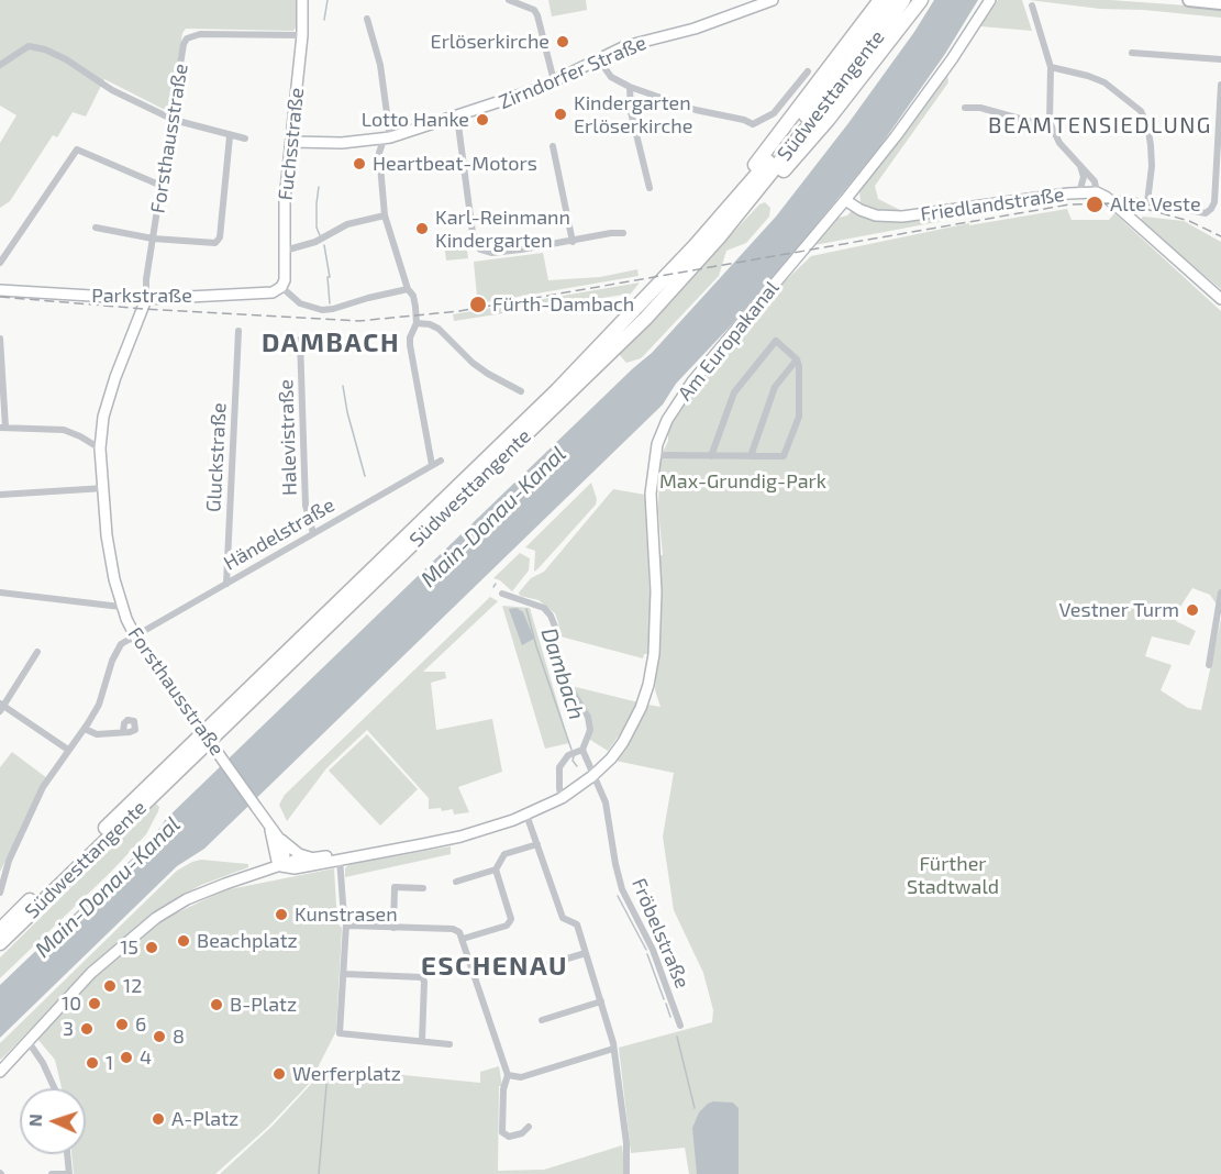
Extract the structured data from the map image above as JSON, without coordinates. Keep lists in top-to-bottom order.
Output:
{
  "streets": {
    "highway": ["Südwesttangente"],
    "main road": [
      "Zirndorfer Straße",
      "Forsthausstraße",
      "Fuchsstraße",
      "Friedlandstraße",
      "Parkstraße",
      "Am Europakanal"
    ],
    "street": [
      "Halevistraße",
      "Gluckstraße",
      "Händelstraße",
      "Fröbelstraße"
    ]
  },
  "crossings": [
    ["Zirndorfer Straße", "Fuchsstraße"],
    ["Forsthausstraße", "Fuchsstraße"],
    ["Forsthausstraße", "Parkstraße"],
    ["Forsthausstraße", "Am Europakanal"],
    ["Forsthausstraße", "Händelstraße"],
    ["Fuchsstraße", "Parkstraße"],
    ["Friedlandstraße", "Am Europakanal"],
    ["Am Europakanal", "Fröbelstraße"],
    ["Halevistraße", "Händelstraße"],
    ["Gluckstraße", "Händelstraße"]
  ],
  "districts": ["BEAMTENSIEDLUNG", "DAMBACH", "ESCHENAU"],
  "water": ["Main-Donau-Kanal", "Dambach"],
  "parks": ["Max-Grundig-Park", "Fürther Stadtwald"],
  "places": [
    "Erlöserkirche",
    "Kindergarten Erlöserkirche",
    "Lotto Hanke",
    "Heartbeat-Motors",
    "Alte Veste",
    "Karl-Reinmann Kindergarten",
    "Fürth-Dambach",
    "Vestner Turm",
    "Kunstrasen",
    "Beachplatz",
    "15",
    "12",
    "10",
    "B-Platz",
    "6",
    "3",
    "8",
    "4",
    "1",
    "Werferplatz",
    "A-Platz"
  ],
  "north": "left"
}
